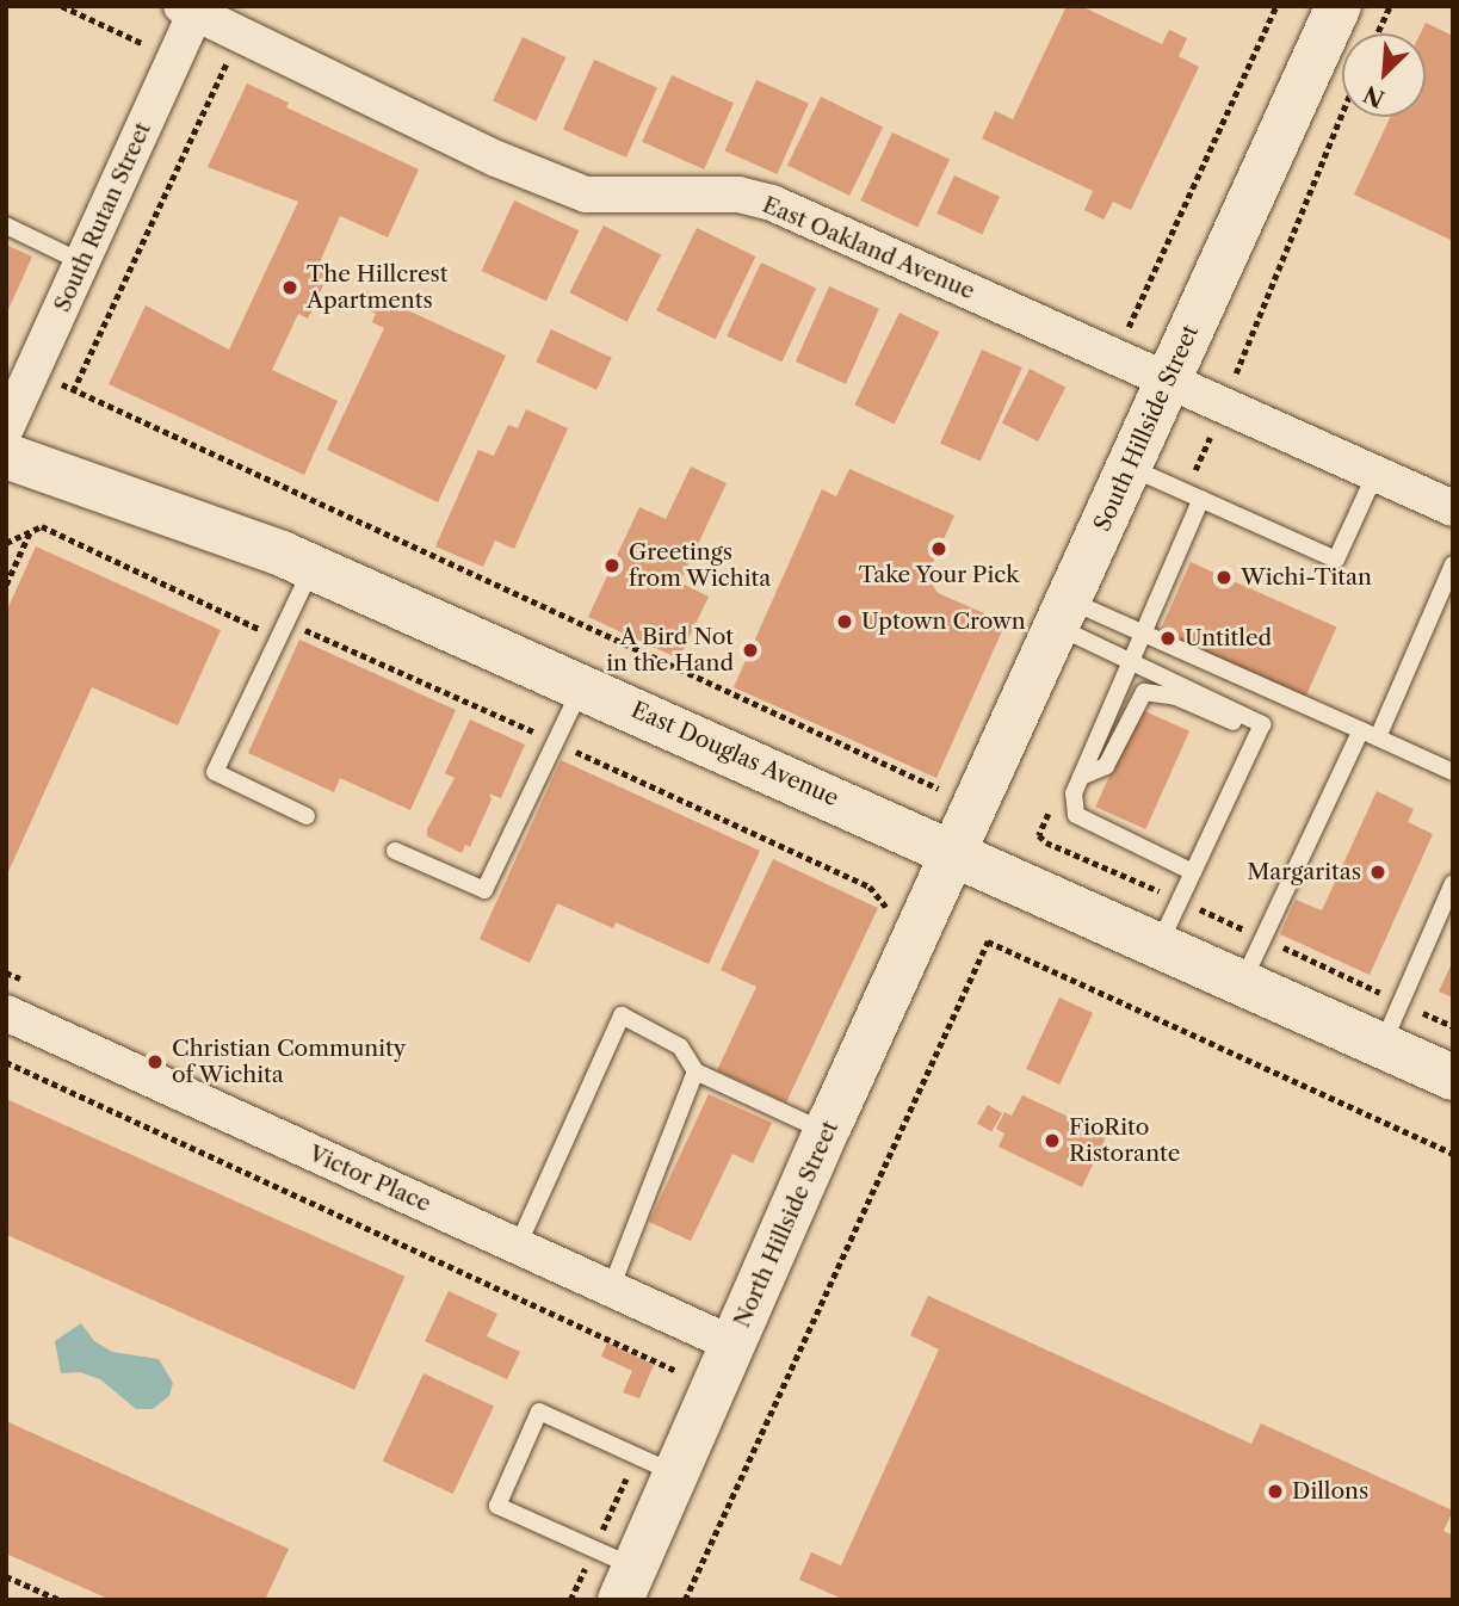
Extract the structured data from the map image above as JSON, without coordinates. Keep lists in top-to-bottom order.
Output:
{
  "streets": {
    "main road": ["South Hillside Street", "East Douglas Avenue", "North Hillside Street"],
    "street": ["South Rutan Street", "East Oakland Avenue", "Victor Place"]
  },
  "crossings": [
    ["South Rutan Street", "East Oakland Avenue"],
    ["East Oakland Avenue", "South Hillside Street"],
    ["South Hillside Street", "East Douglas Avenue"],
    ["South Hillside Street", "North Hillside Street"],
    ["East Douglas Avenue", "North Hillside Street"],
    ["Victor Place", "North Hillside Street"]
  ],
  "places": [
    "The Hillcrest Apartments",
    "Take Your Pick",
    "Greetings from Wichita",
    "Wichi-Titan",
    "Uptown Crown",
    "Untitled",
    "A Bird Not in the Hand",
    "Margaritas",
    "Christian Community of Wichita",
    "FioRito Ristorante",
    "Dillons"
  ],
  "north": "bottom left"
}
